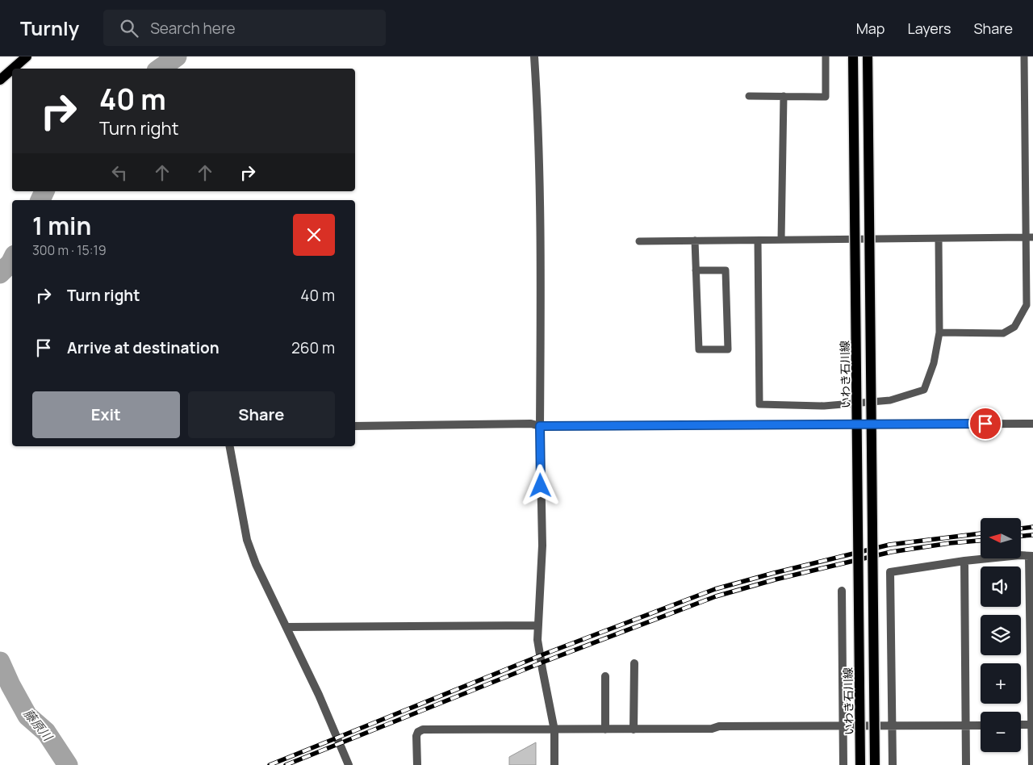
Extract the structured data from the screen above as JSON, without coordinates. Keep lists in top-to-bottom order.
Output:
{
  "streets": {
    "main road": ["いわき石川線"]
  },
  "water": ["藤原川"],
  "north": "left",
  "page": {
    "header": "Turnly",
    "search": "Search here",
    "nav": ["Map", "Layers", "Share"],
    "turn": ["40 m", "Turn right"],
    "heading": ["1 min", "300 m · 15:19"],
    "list": [
      {
        "name": "Turn right",
        "value": "40 m"
      },
      {
        "name": "Arrive at destination",
        "value": "260 m"
      }
    ],
    "buttons": ["Exit", "Share"],
    "map_buttons": ["+", "−"]
  }
}
